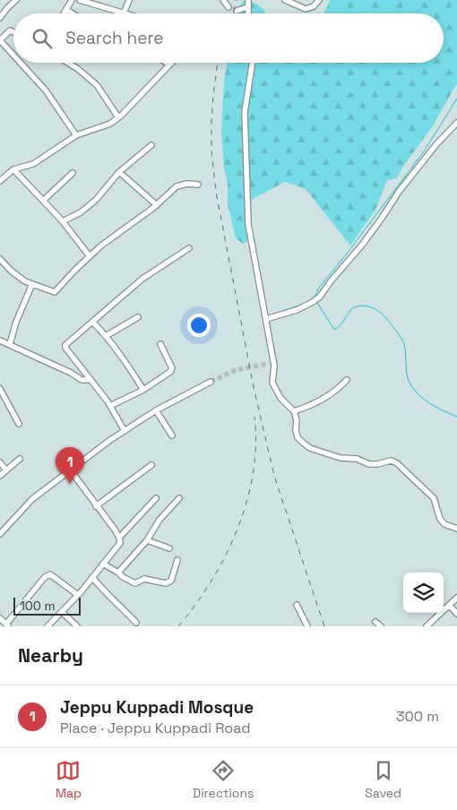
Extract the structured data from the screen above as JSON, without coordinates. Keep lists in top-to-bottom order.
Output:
{
  "scale_bar": "100 m",
  "page": {
    "search": "Search here",
    "pins": "1",
    "scale": "100 m",
    "heading": "Nearby",
    "list": [
      {
        "mark": "1",
        "name": "Jeppu Kuppadi Mosque",
        "note": "Place · Jeppu Kuppadi Road",
        "value": "300 m"
      }
    ],
    "nav": ["Map", "Directions", "Saved"]
  }
}
